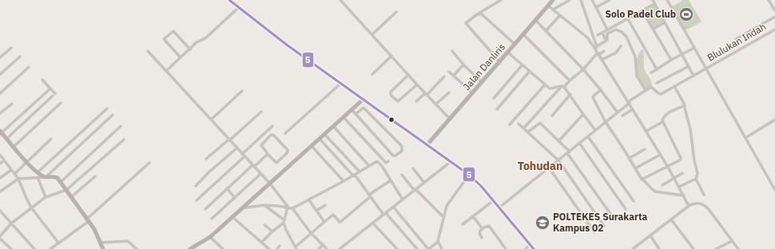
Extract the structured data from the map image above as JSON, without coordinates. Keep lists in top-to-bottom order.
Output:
{
  "streets": {
    "street": ["Blulukan Indah", "Jalan Danliris"]
  },
  "districts": ["Tohudan"],
  "places": {
    "sports": ["Solo Padel Club"],
    "school or university": ["POLTEKES Surakarta Kampus 02"]
  },
  "lines": ["transit line 5"]
}
